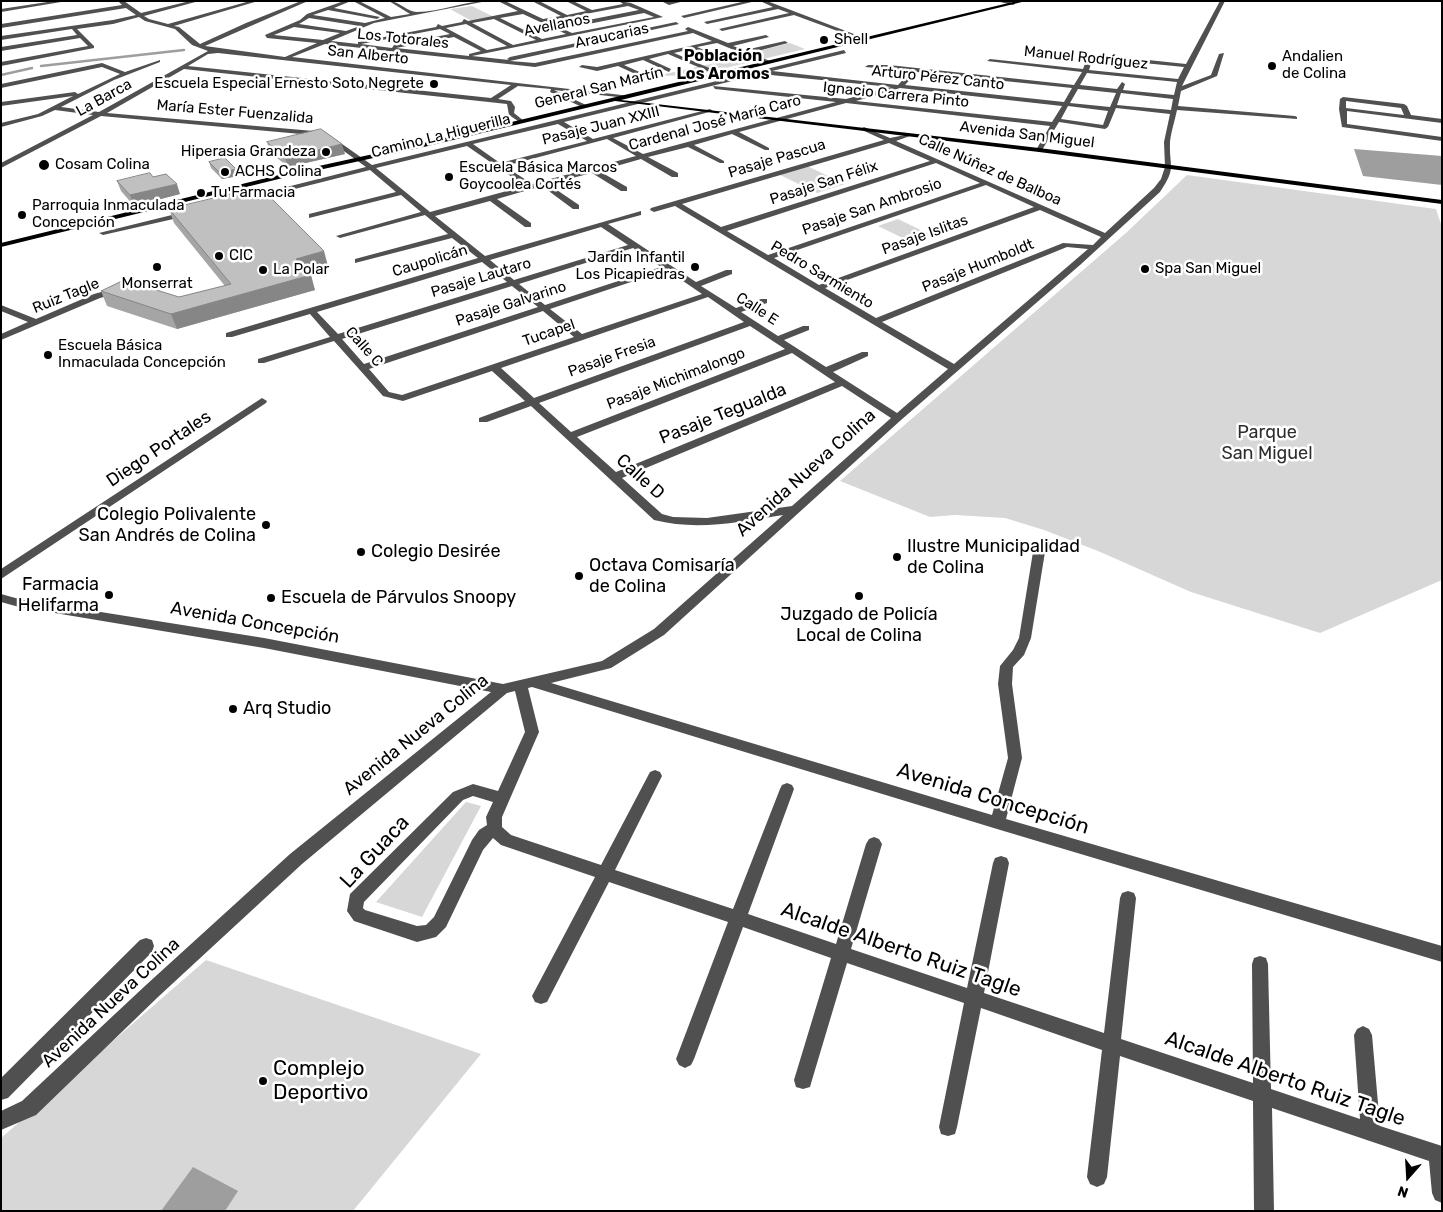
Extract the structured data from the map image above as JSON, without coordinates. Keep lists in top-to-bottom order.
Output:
{
  "streets": {
    "main road": ["General San Martín", "Avenida San Miguel"],
    "street": [
      "Avellanos",
      "Araucarias",
      "Los Totorales",
      "San Alberto",
      "Manuel Rodríguez",
      "Arturo Pérez Canto",
      "Ignacio Carrera Pinto",
      "La Barca",
      "María Ester Fuenzalida",
      "Cardenal José María Caro",
      "Pasaje Juan XXIII",
      "Camino La Higuerilla",
      "Pasaje Pascua",
      "Calle Núñez de Balboa",
      "Pasaje San Félix",
      "Pasaje San Ambrosio",
      "Pasaje Islitas",
      "Caupolicán",
      "Pasaje Humboldt",
      "Pedro Sarmiento",
      "Pasaje Lautaro",
      "Ruiz Tagle",
      "Pasaje Galvarino",
      "Calle E",
      "Tucapel",
      "Calle C",
      "Pasaje Fresia",
      "Pasaje Michimalongo",
      "Pasaje Tegualda",
      "Diego Portales",
      "Avenida Nueva Colina",
      "Calle D",
      "Avenida Concepción",
      "La Guaca",
      "Alcalde Alberto Ruiz Tagle"
    ]
  },
  "crossings": [
    ["Avellanos", "Los Totorales"],
    ["Araucarias", "Los Totorales"],
    ["San Alberto", "General San Martín"],
    ["San Alberto", "La Barca"],
    ["Arturo Pérez Canto", "Ignacio Carrera Pinto"],
    ["Arturo Pérez Canto", "Cardenal José María Caro"],
    ["Arturo Pérez Canto", "Camino La Higuerilla"],
    ["General San Martín", "María Ester Fuenzalida"],
    ["General San Martín", "Avenida San Miguel"],
    ["General San Martín", "Camino La Higuerilla"],
    ["Ignacio Carrera Pinto", "Cardenal José María Caro"],
    ["Ignacio Carrera Pinto", "Camino La Higuerilla"],
    ["La Barca", "María Ester Fuenzalida"],
    ["María Ester Fuenzalida", "Cardenal José María Caro"],
    ["María Ester Fuenzalida", "Camino La Higuerilla"],
    ["María Ester Fuenzalida", "Caupolicán"],
    ["María Ester Fuenzalida", "Pasaje Lautaro"],
    ["María Ester Fuenzalida", "Pasaje Galvarino"],
    ["María Ester Fuenzalida", "Tucapel"],
    ["Cardenal José María Caro", "Avenida San Miguel"],
    ["Pasaje Juan XXIII", "Avenida San Miguel"],
    ["Avenida San Miguel", "Camino La Higuerilla"],
    ["Avenida San Miguel", "Pasaje Pascua"],
    ["Avenida San Miguel", "Calle Núñez de Balboa"],
    ["Avenida San Miguel", "Avenida Nueva Colina"],
    ["Pasaje Pascua", "Calle Núñez de Balboa"],
    ["Pasaje Pascua", "Pedro Sarmiento"],
    ["Calle Núñez de Balboa", "Pasaje San Félix"],
    ["Calle Núñez de Balboa", "Pasaje San Ambrosio"],
    ["Calle Núñez de Balboa", "Pasaje Islitas"],
    ["Calle Núñez de Balboa", "Avenida Nueva Colina"],
    ["Pasaje San Félix", "Pedro Sarmiento"],
    ["Pasaje San Ambrosio", "Pedro Sarmiento"],
    ["Pasaje Islitas", "Pedro Sarmiento"],
    ["Caupolicán", "Calle E"],
    ["Caupolicán", "Calle C"],
    ["Pasaje Humboldt", "Pedro Sarmiento"],
    ["Pasaje Humboldt", "Avenida Nueva Colina"],
    ["Pedro Sarmiento", "Avenida Nueva Colina"],
    ["Pasaje Lautaro", "Calle E"],
    ["Pasaje Lautaro", "Calle C"],
    ["Pasaje Galvarino", "Calle E"],
    ["Pasaje Galvarino", "Calle C"],
    ["Calle E", "Tucapel"],
    ["Calle E", "Pasaje Fresia"],
    ["Calle E", "Pasaje Michimalongo"],
    ["Calle E", "Pasaje Tegualda"],
    ["Calle E", "Avenida Nueva Colina"],
    ["Tucapel", "Calle C"],
    ["Tucapel", "Calle D"],
    ["Pasaje Fresia", "Calle D"],
    ["Pasaje Michimalongo", "Calle D"],
    ["Pasaje Tegualda", "Calle D"],
    ["Avenida Nueva Colina", "Calle D"],
    ["Avenida Nueva Colina", "Avenida Concepción"],
    ["La Guaca", "Alcalde Alberto Ruiz Tagle"]
  ],
  "districts": ["Población Los Aromos"],
  "parks": ["Parque San Miguel"],
  "places": [
    "Shell",
    "Andalien de Colina",
    "Escuela Especial Ernesto Soto Negrete",
    "Hiperasia Grandeza",
    "Cosam Colina",
    "ACHS Colina",
    "Escuela Básica Marcos Goycoolea Cortés",
    "Tu Farmacia",
    "Parroquia Inmaculada Concepción",
    "CIC",
    "Monserrat",
    "Jardin Infantil Los Picapiedras",
    "Spa San Miguel",
    "La Polar",
    "Escuela Básica Inmaculada Concepción",
    "Colegio Polivalente San Andrés de Colina",
    "Colegio Desirée",
    "Ilustre Municipalidad de Colina",
    "Octava Comisaría de Colina",
    "Farmacia Helifarma",
    "Juzgado de Policía Local de Colina",
    "Escuela de Párvulos Snoopy",
    "Arq Studio",
    "Complejo Deportivo"
  ],
  "north": "bottom"
}
